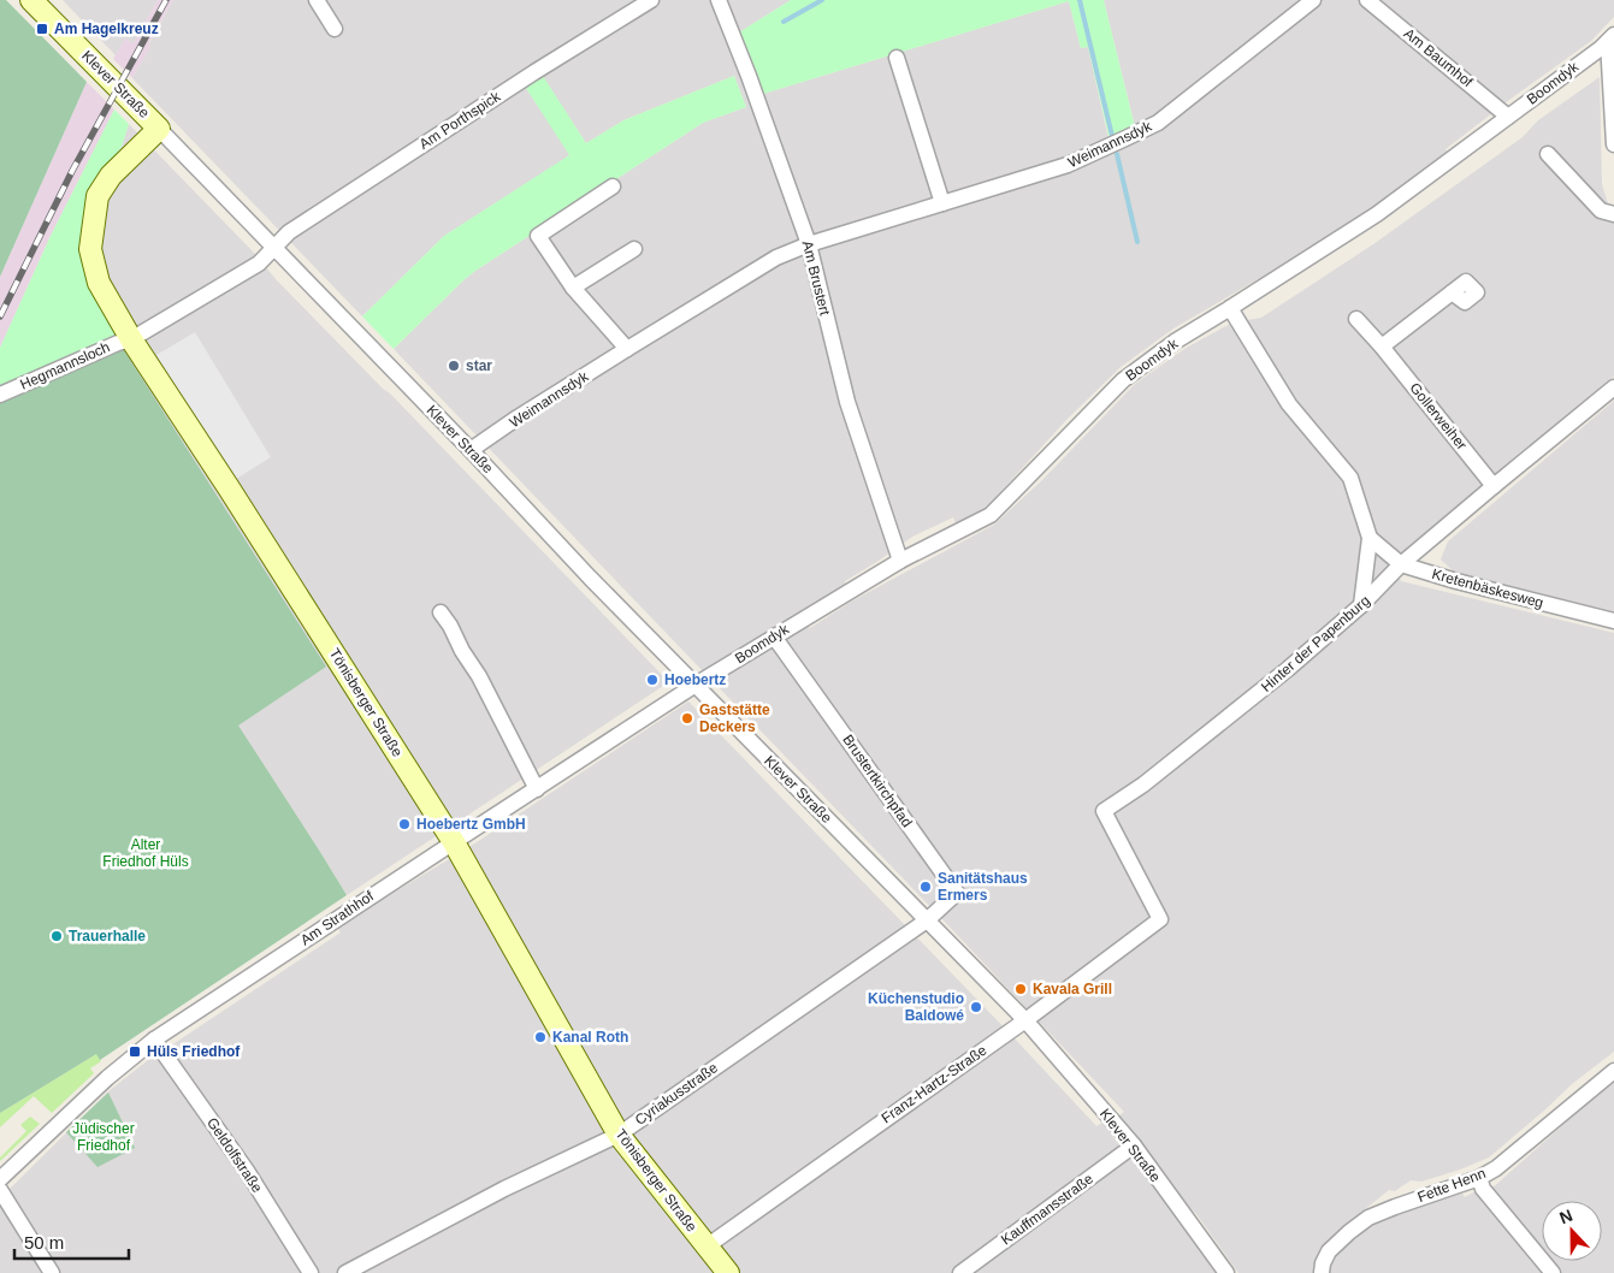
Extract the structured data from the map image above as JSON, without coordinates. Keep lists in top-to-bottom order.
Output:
{
  "streets": {
    "street": [
      "Am Baumhof",
      "Boomdyk",
      "Klever Straße",
      "Am Porthspick",
      "Weimannsdyk",
      "Am Brustert",
      "Hegmannsloch",
      "Gollerweiher",
      "Kretenbäskesweg",
      "Hinter der Papenburg",
      "Tönisberger Straße",
      "Brustertkirchpfad",
      "Am Strathhof",
      "Franz-Hartz-Straße",
      "Cyriakusstraße",
      "Geldolfstraße",
      "Fette Henn",
      "Kauffmansstraße"
    ]
  },
  "crossings": [
    ["Am Baumhof", "Boomdyk"],
    ["Boomdyk", "Klever Straße"],
    ["Boomdyk", "Am Brustert"],
    ["Boomdyk", "Brustertkirchpfad"],
    ["Boomdyk", "Am Strathhof"],
    ["Klever Straße", "Am Porthspick"],
    ["Klever Straße", "Weimannsdyk"],
    ["Klever Straße", "Tönisberger Straße"],
    ["Klever Straße", "Brustertkirchpfad"],
    ["Klever Straße", "Am Strathhof"],
    ["Klever Straße", "Franz-Hartz-Straße"],
    ["Klever Straße", "Cyriakusstraße"],
    ["Klever Straße", "Kauffmansstraße"],
    ["Weimannsdyk", "Am Brustert"],
    ["Hegmannsloch", "Tönisberger Straße"],
    ["Gollerweiher", "Hinter der Papenburg"],
    ["Kretenbäskesweg", "Hinter der Papenburg"],
    ["Hinter der Papenburg", "Franz-Hartz-Straße"],
    ["Tönisberger Straße", "Am Strathhof"],
    ["Tönisberger Straße", "Franz-Hartz-Straße"],
    ["Tönisberger Straße", "Cyriakusstraße"],
    ["Brustertkirchpfad", "Cyriakusstraße"],
    ["Am Strathhof", "Geldolfstraße"]
  ],
  "parks": ["Alter Friedhof Hüls", "Jüdischer Friedhof"],
  "places": {
    "transit": ["Am Hagelkreuz", "Hüls Friedhof"],
    "other": [
      "star",
      "Hoebertz",
      "Gaststätte Deckers",
      "Hoebertz GmbH",
      "Sanitätshaus Ermers",
      "Trauerhalle",
      "Kavala Grill",
      "Küchenstudio Baldowé",
      "Kanal Roth"
    ]
  },
  "scale_bar": "50 m",
  "north": "top"
}
